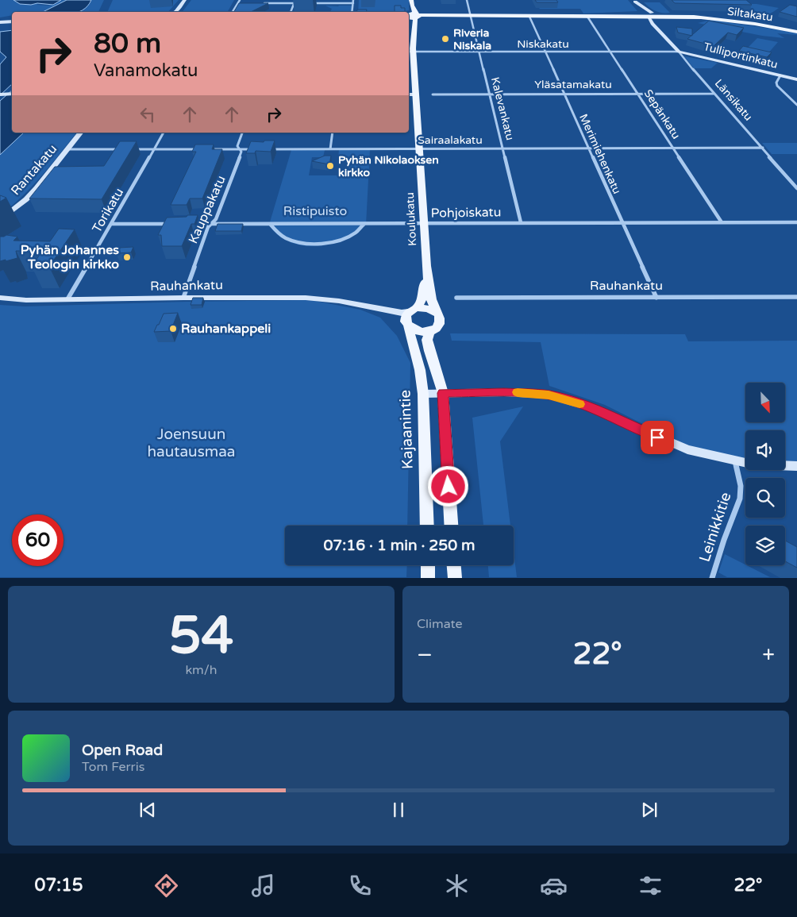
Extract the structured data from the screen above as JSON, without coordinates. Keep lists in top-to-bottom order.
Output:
{
  "streets": {
    "main road": ["Siltakatu", "Koulukatu", "Kajaanintie"],
    "street": [
      "Niskakatu",
      "Tulliportinkatu",
      "Yläsatamakatu",
      "Länsikatu",
      "Kalevankatu",
      "Sepänkatu",
      "Sairaalakatu",
      "Merimiehenkatu",
      "Rantakatu",
      "Kauppakatu",
      "Torikatu",
      "Pohjoiskatu",
      "Rauhankatu",
      "Leinikkitie"
    ]
  },
  "crossings": [
    ["Siltakatu", "Länsikatu"],
    ["Siltakatu", "Kalevankatu"],
    ["Siltakatu", "Sepänkatu"],
    ["Siltakatu", "Merimiehenkatu"],
    ["Siltakatu", "Koulukatu"],
    ["Niskakatu", "Tulliportinkatu"],
    ["Niskakatu", "Länsikatu"],
    ["Niskakatu", "Kalevankatu"],
    ["Niskakatu", "Sepänkatu"],
    ["Niskakatu", "Merimiehenkatu"],
    ["Niskakatu", "Koulukatu"],
    ["Tulliportinkatu", "Länsikatu"],
    ["Yläsatamakatu", "Länsikatu"],
    ["Yläsatamakatu", "Kalevankatu"],
    ["Yläsatamakatu", "Sepänkatu"],
    ["Yläsatamakatu", "Merimiehenkatu"],
    ["Länsikatu", "Sairaalakatu"],
    ["Kalevankatu", "Sairaalakatu"],
    ["Kalevankatu", "Pohjoiskatu"],
    ["Sepänkatu", "Sairaalakatu"],
    ["Sepänkatu", "Pohjoiskatu"],
    ["Sairaalakatu", "Merimiehenkatu"],
    ["Sairaalakatu", "Koulukatu"],
    ["Merimiehenkatu", "Pohjoiskatu"],
    ["Merimiehenkatu", "Rauhankatu"],
    ["Kauppakatu", "Pohjoiskatu"],
    ["Kauppakatu", "Rauhankatu"],
    ["Torikatu", "Rauhankatu"],
    ["Pohjoiskatu", "Koulukatu"],
    ["Koulukatu", "Rauhankatu"],
    ["Koulukatu", "Kajaanintie"],
    ["Rauhankatu", "Kajaanintie"]
  ],
  "parks": ["Ristipuisto", "Joensuun hautausmaa"],
  "places": [
    "Riveria Niskala",
    "Pyhän Nikolaoksen kirkko",
    "Pyhän Johannes Teologin kirkko",
    "Rauhankappeli"
  ],
  "north": "bottom right",
  "page": {
    "turn": ["80 m", "Vanamokatu"],
    "limit": "60",
    "trip": "07:16 · 1 min · 250 m",
    "tile": [
      ["54", "km/h"],
      "Climate"
    ],
    "heat": ["−", "22°", "+"],
    "song": ["Open Road", "Tom Ferris"],
    "tabs": ["07:15", "22°"]
  }
}
